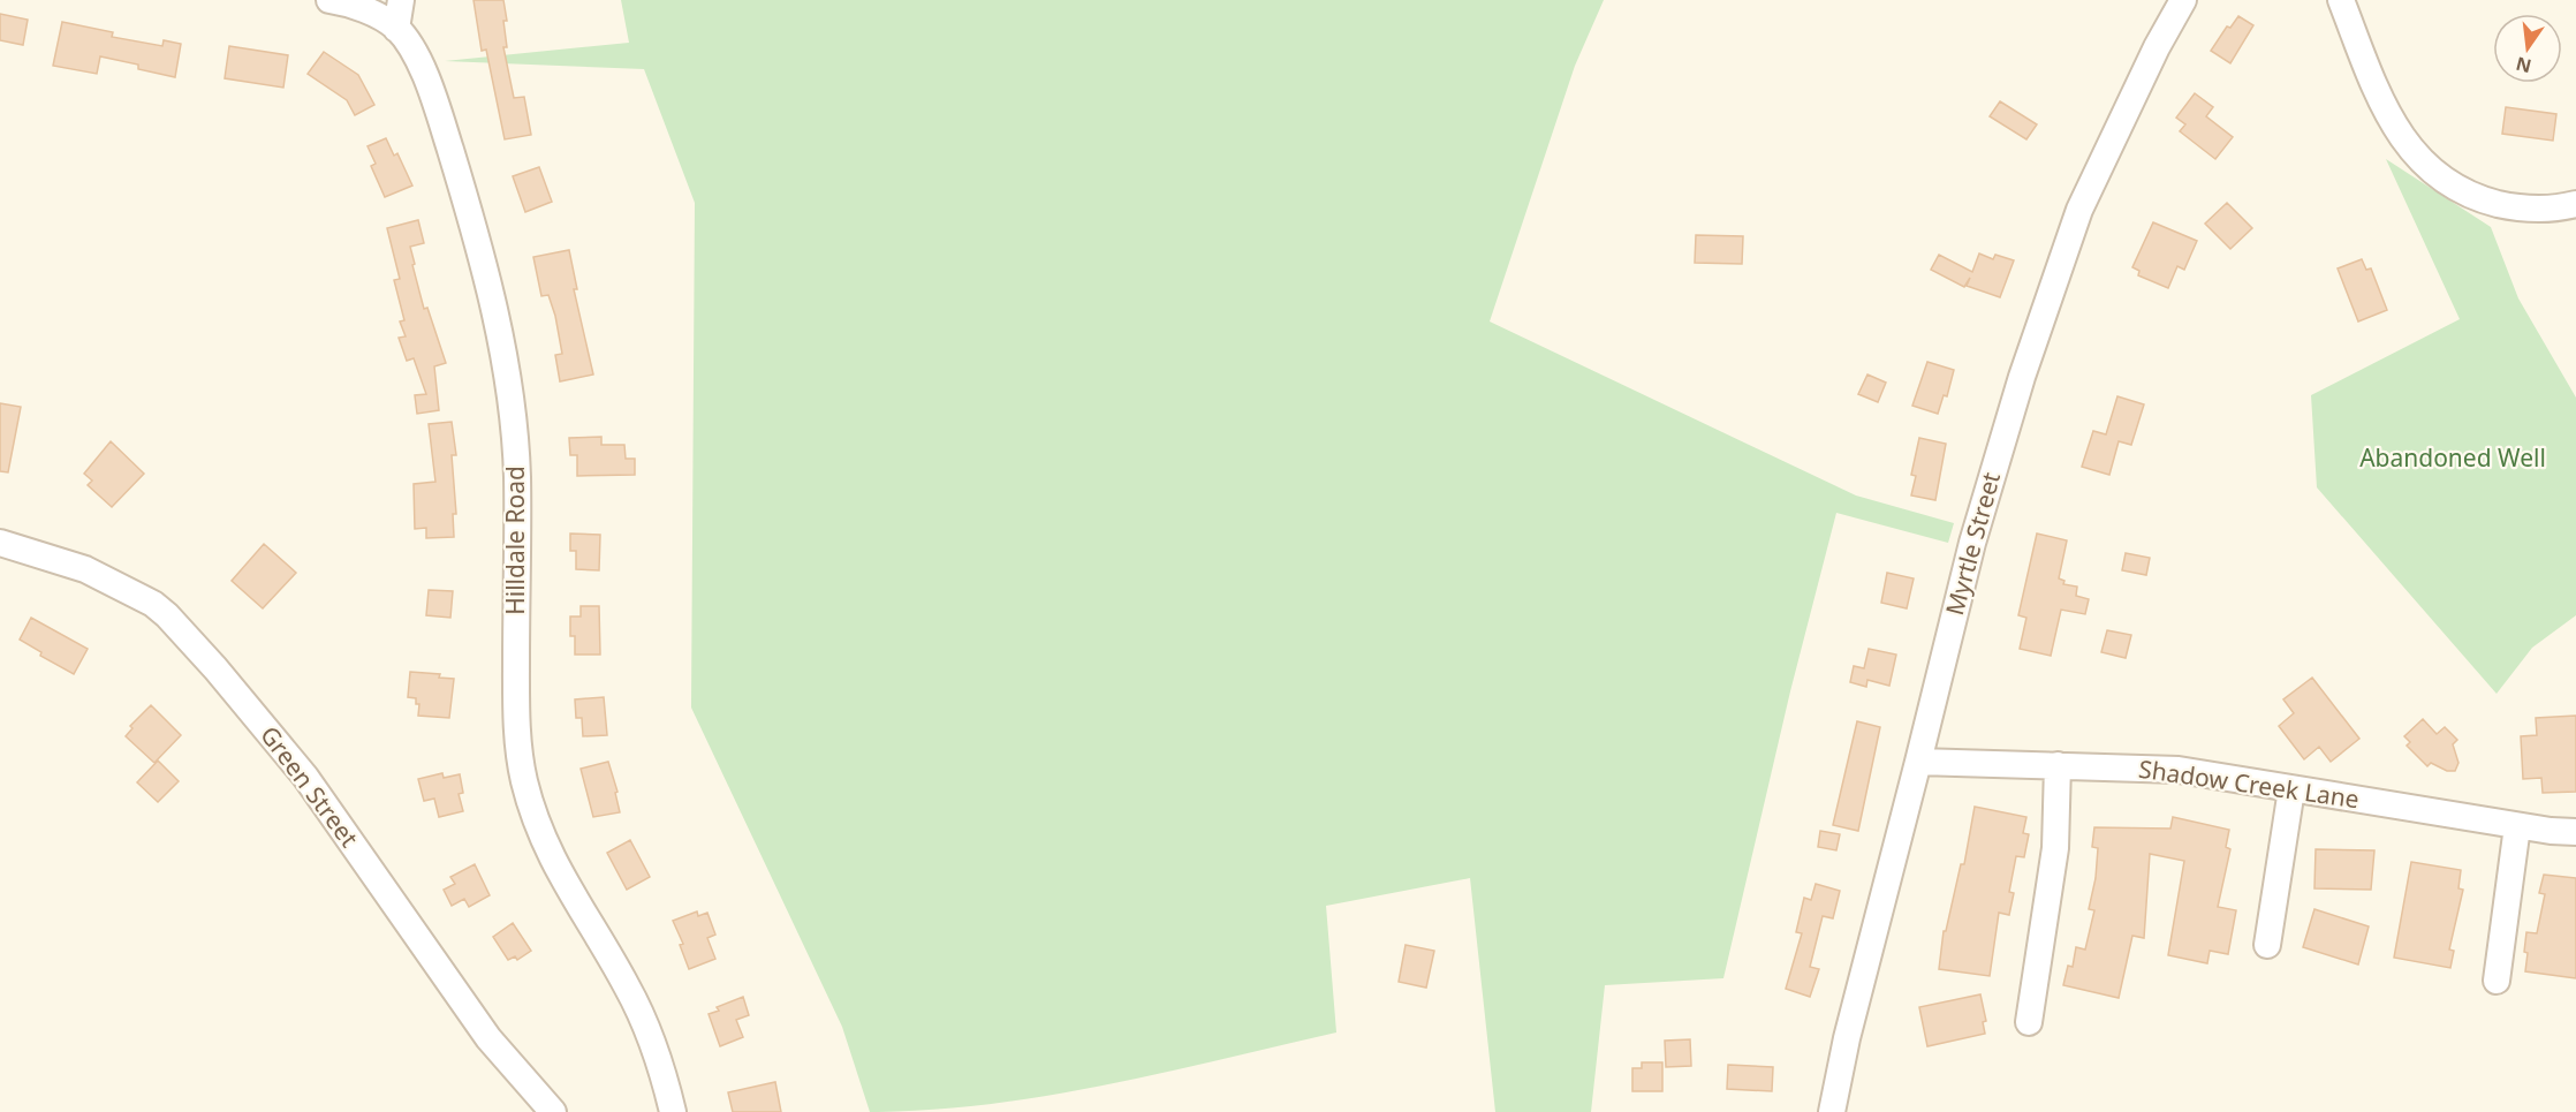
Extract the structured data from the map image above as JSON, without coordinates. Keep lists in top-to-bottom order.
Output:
{
  "streets": {
    "street": [
      "Hilldale Road",
      "Myrtle Street",
      "Shadow Creek Lane",
      "Green Street"
    ]
  },
  "crossings": [
    ["Myrtle Street", "Shadow Creek Lane"]
  ],
  "parks": ["Abandoned Well"],
  "north": "bottom"
}
